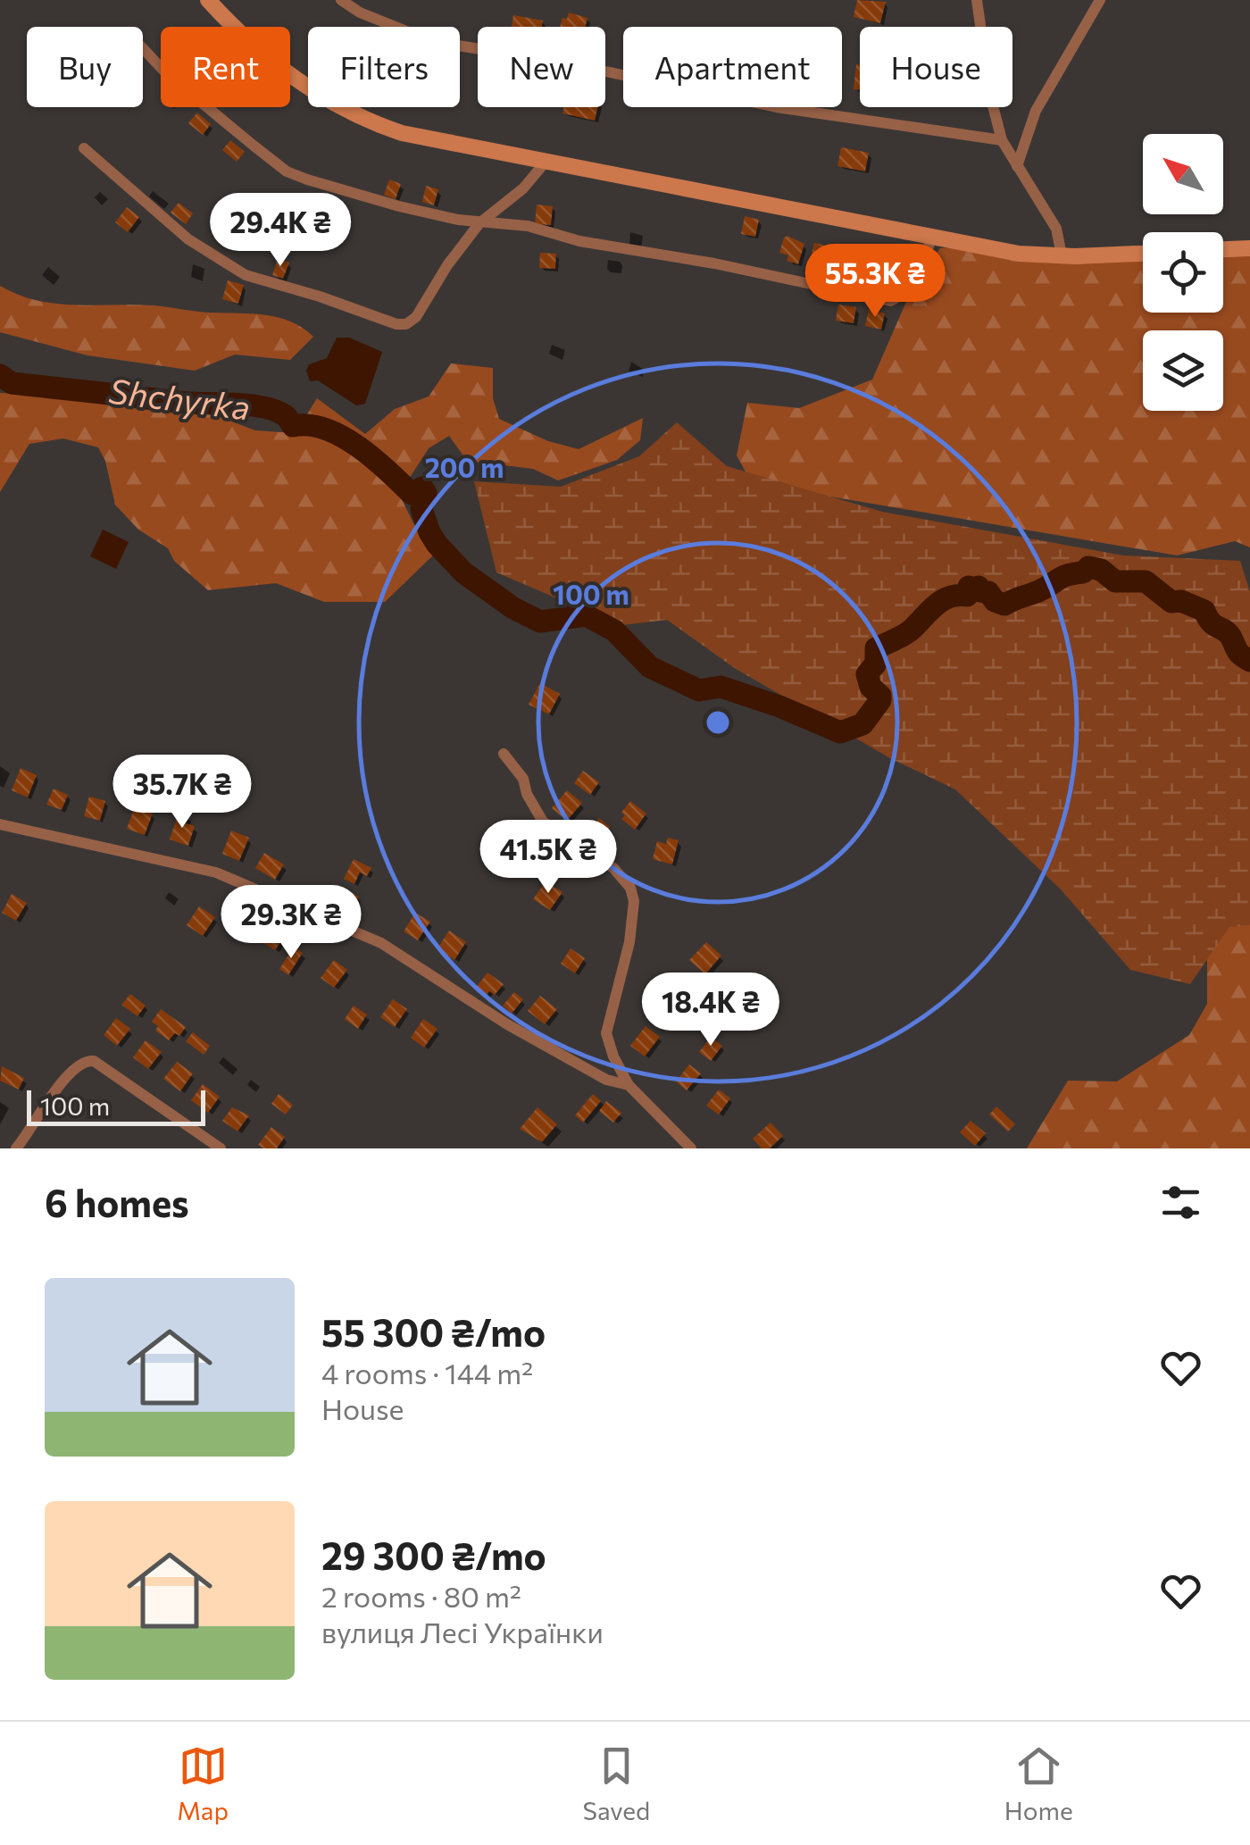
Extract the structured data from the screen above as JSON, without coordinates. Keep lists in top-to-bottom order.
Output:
{
  "water": ["Shchyrka"],
  "scale_bar": "100 m",
  "north": "top left",
  "page": {
    "chip": [
      "Buy",
      "Rent",
      "Filters",
      "New",
      "Apartment",
      "House"
    ],
    "price": [
      "29.4K ₴",
      "55.3K ₴",
      "35.7K ₴",
      "41.5K ₴",
      "29.3K ₴",
      "18.4K ₴"
    ],
    "scale": "100 m",
    "heading": "6 homes",
    "list": [
      {
        "name": "55 300 ₴/mo",
        "note": "4 rooms · 144 m² · House"
      },
      {
        "name": "29 300 ₴/mo",
        "note": "2 rooms · 80 m² · вулиця Лесі Українки"
      }
    ],
    "tabs": ["Map", "Saved", "Home"]
  },
  "rings": ["200 m", "100 m"]
}
